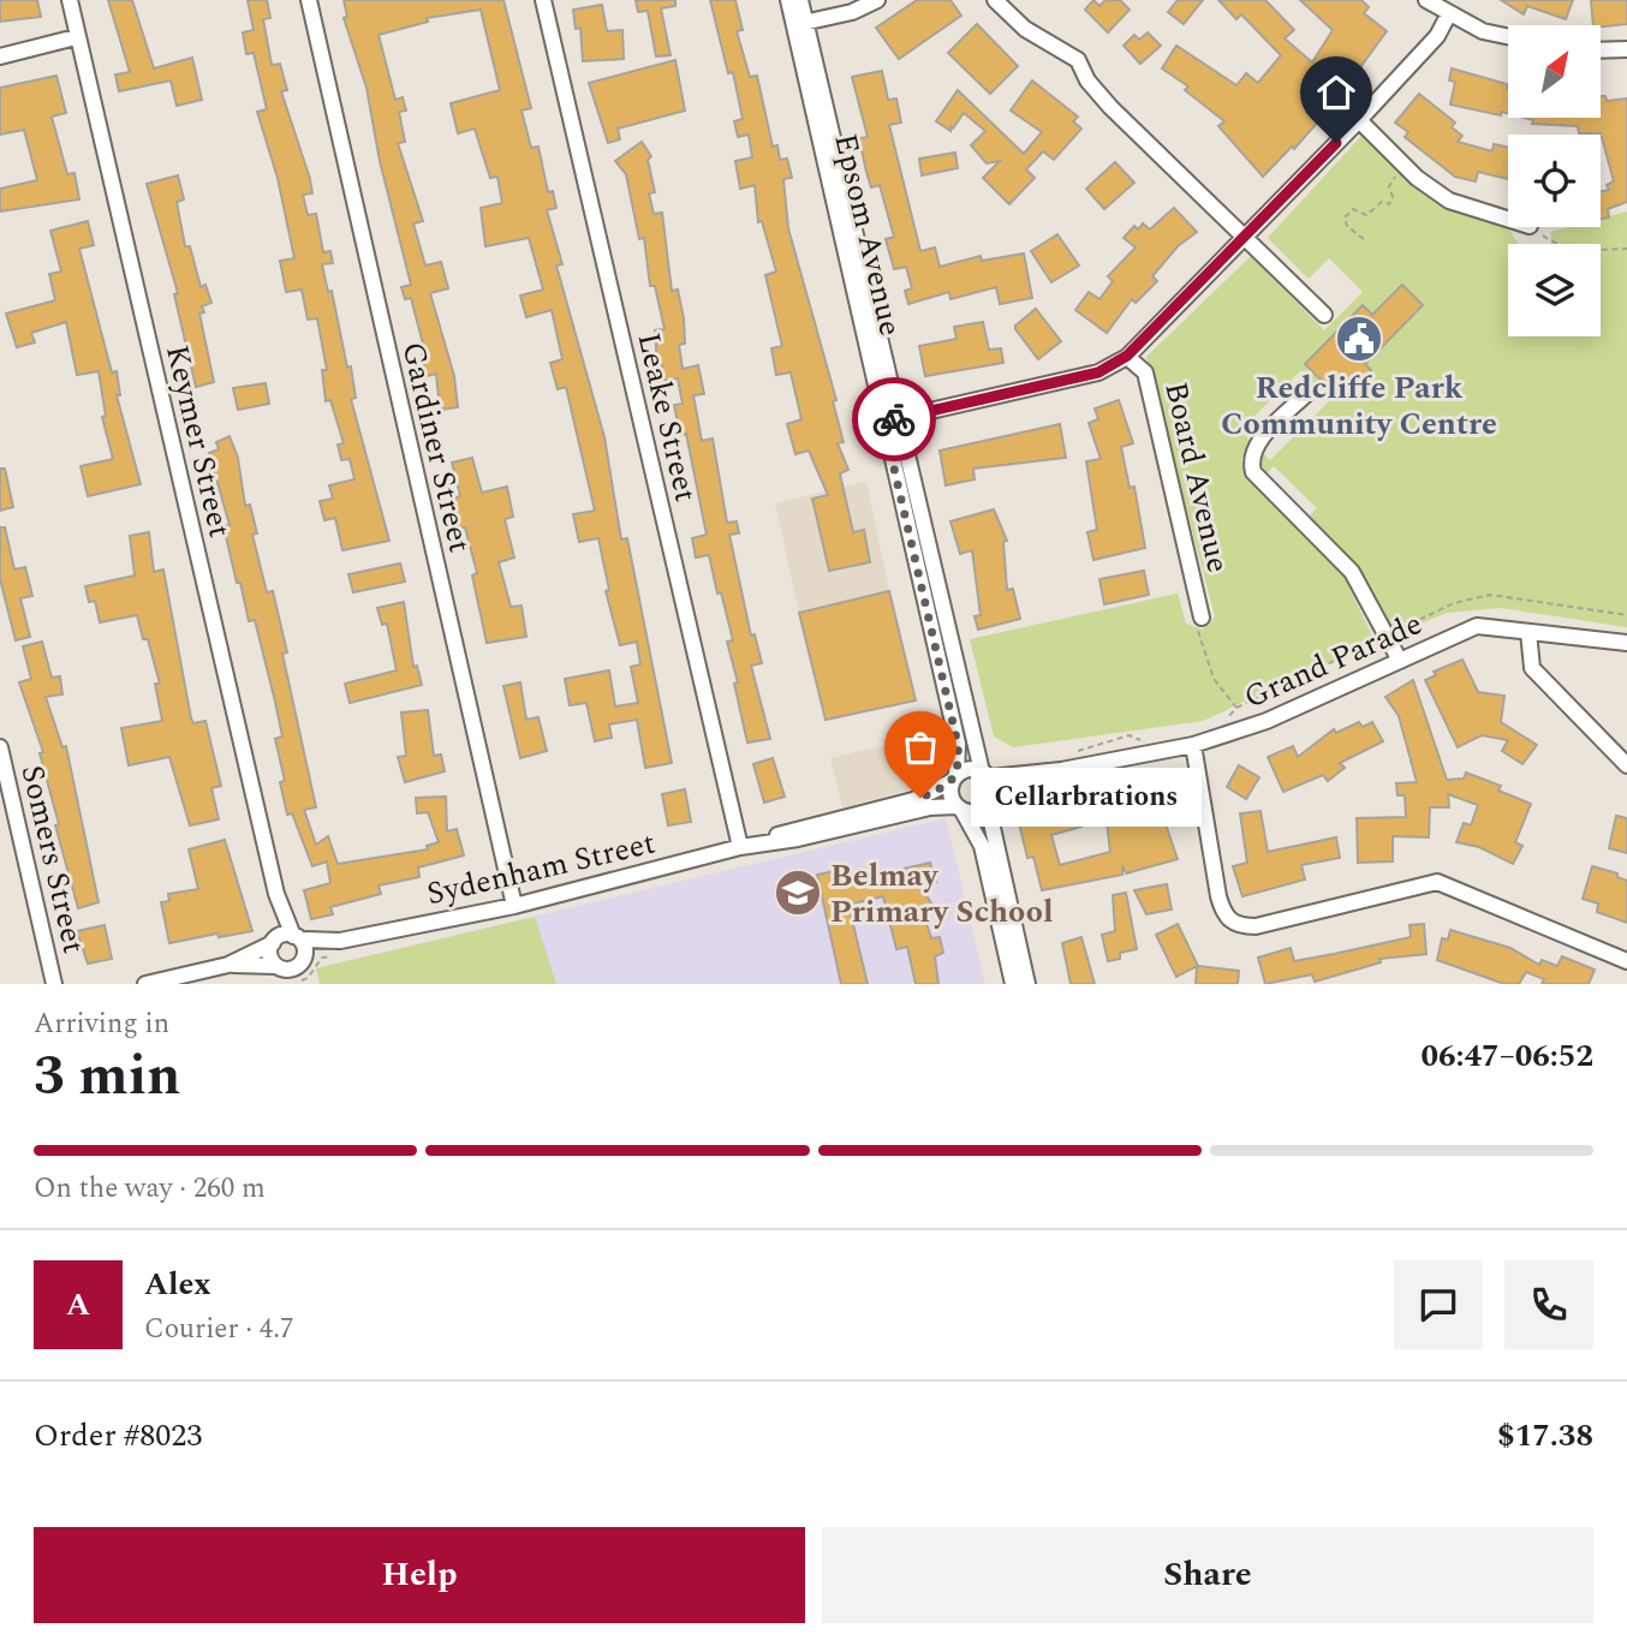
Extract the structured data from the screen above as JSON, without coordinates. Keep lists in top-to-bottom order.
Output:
{
  "streets": {
    "street": [
      "Epsom Avenue",
      "Leake Street",
      "Keymer Street",
      "Gardiner Street",
      "Board Avenue",
      "Grand Parade",
      "Somers Street",
      "Sydenham Street"
    ]
  },
  "crossings": [
    ["Epsom Avenue", "Grand Parade"],
    ["Epsom Avenue", "Sydenham Street"],
    ["Leake Street", "Sydenham Street"],
    ["Keymer Street", "Sydenham Street"],
    ["Gardiner Street", "Sydenham Street"],
    ["Grand Parade", "Sydenham Street"]
  ],
  "places": {
    "public building": ["Redcliffe Park Community Centre"],
    "other": ["Cellarbrations"],
    "school or university": ["Belmay Primary School"]
  },
  "north": "top right",
  "page": {
    "bubble": "Cellarbrations",
    "heading": ["3 min", "Arriving in", "06:47–06:52"],
    "panel": [
      "Alex",
      "Courier · 4.7",
      "Order #8023",
      "$17.38"
    ],
    "bar": "On the way · 260 m",
    "round": "A",
    "buttons": ["Help", "Share"]
  }
}
